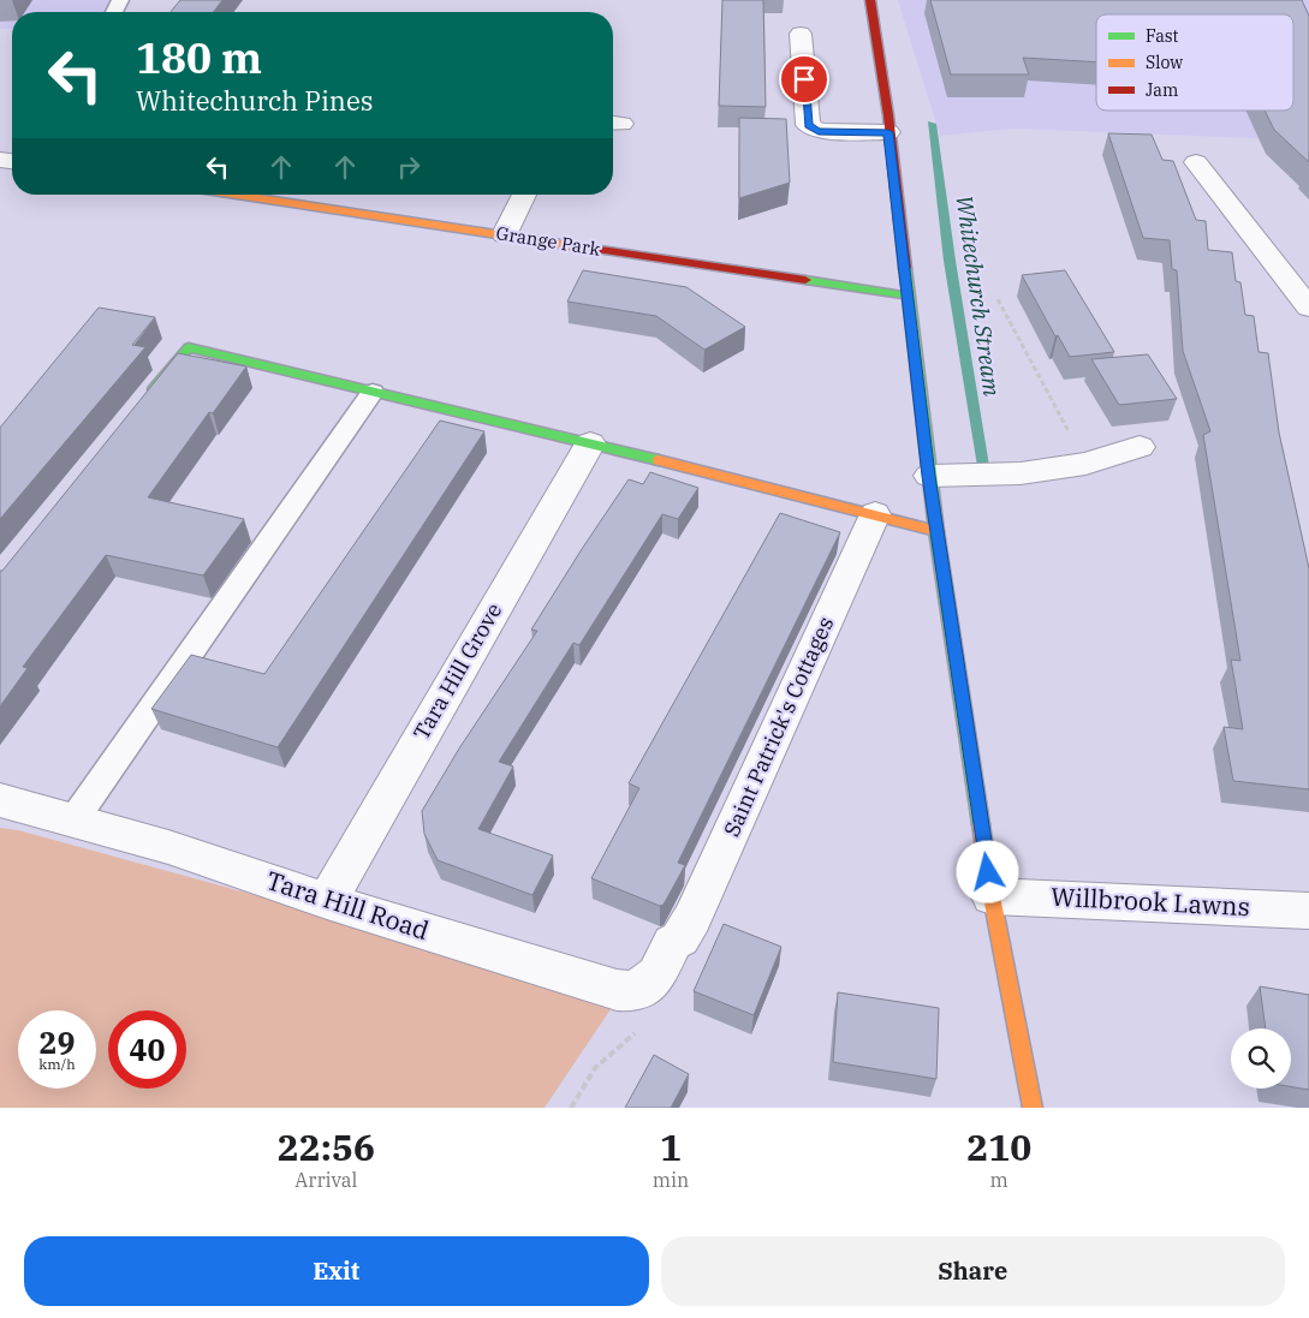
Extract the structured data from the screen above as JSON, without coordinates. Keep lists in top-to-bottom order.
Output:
{
  "streets": {
    "street": [
      "Grange Park",
      "Tara Hill Grove",
      "Saint Patrick's Cottages",
      "Willbrook Lawns",
      "Tara Hill Road"
    ]
  },
  "crossings": [
    ["Tara Hill Grove", "Tara Hill Road"],
    ["Saint Patrick's Cottages", "Tara Hill Road"]
  ],
  "water": ["Whitechurch Stream"],
  "legend": ["Fast", "Slow", "Jam"],
  "page": {
    "turn": ["180 m", "Whitechurch Pines"],
    "speed": "29 km/h",
    "limit": "40",
    "eta": [
      "22:56",
      "Arrival",
      "1",
      "min",
      "210",
      "m"
    ],
    "buttons": ["Exit", "Share"]
  }
}
